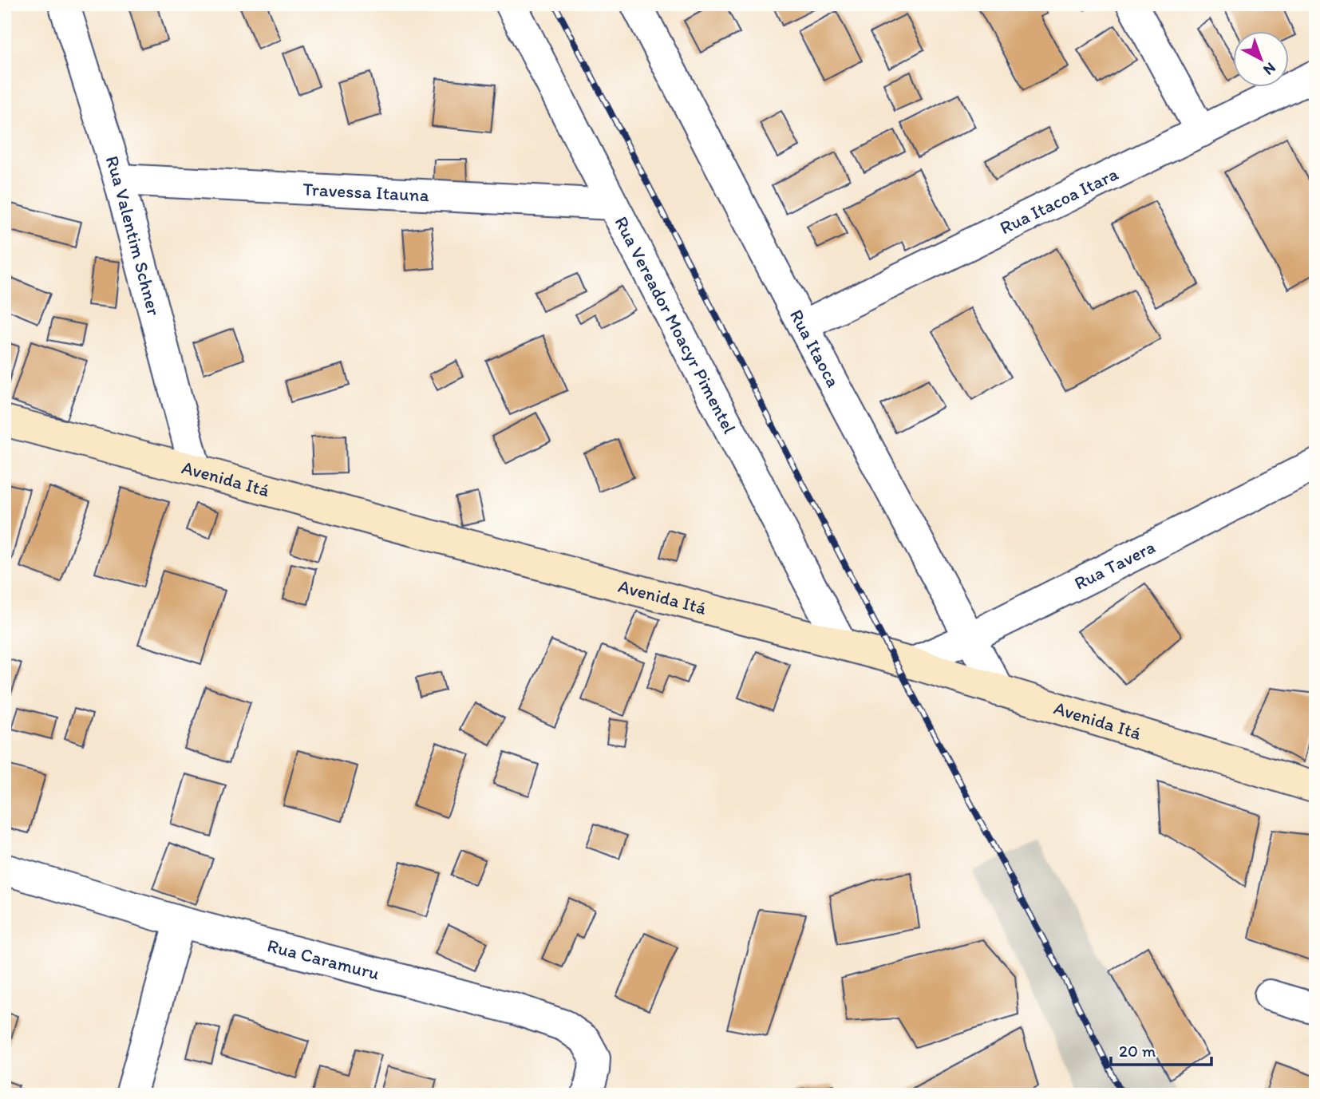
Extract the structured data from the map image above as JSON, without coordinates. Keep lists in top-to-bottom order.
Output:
{
  "streets": {
    "main road": ["Avenida Itá"],
    "street": [
      "Travessa Itauna",
      "Rua Itacoa Itara",
      "Rua Valentim Schner",
      "Rua Vereador Moacyr Pimentel",
      "Rua Itaoca",
      "Rua Tavera",
      "Rua Caramuru"
    ]
  },
  "crossings": [
    ["Travessa Itauna", "Rua Valentim Schner"],
    ["Travessa Itauna", "Rua Vereador Moacyr Pimentel"],
    ["Rua Itacoa Itara", "Rua Itaoca"],
    ["Rua Valentim Schner", "Avenida Itá"],
    ["Rua Vereador Moacyr Pimentel", "Avenida Itá"],
    ["Rua Itaoca", "Avenida Itá"],
    ["Rua Itaoca", "Rua Tavera"],
    ["Avenida Itá", "Rua Tavera"]
  ],
  "scale_bar": "20 m",
  "north": "bottom right"
}
